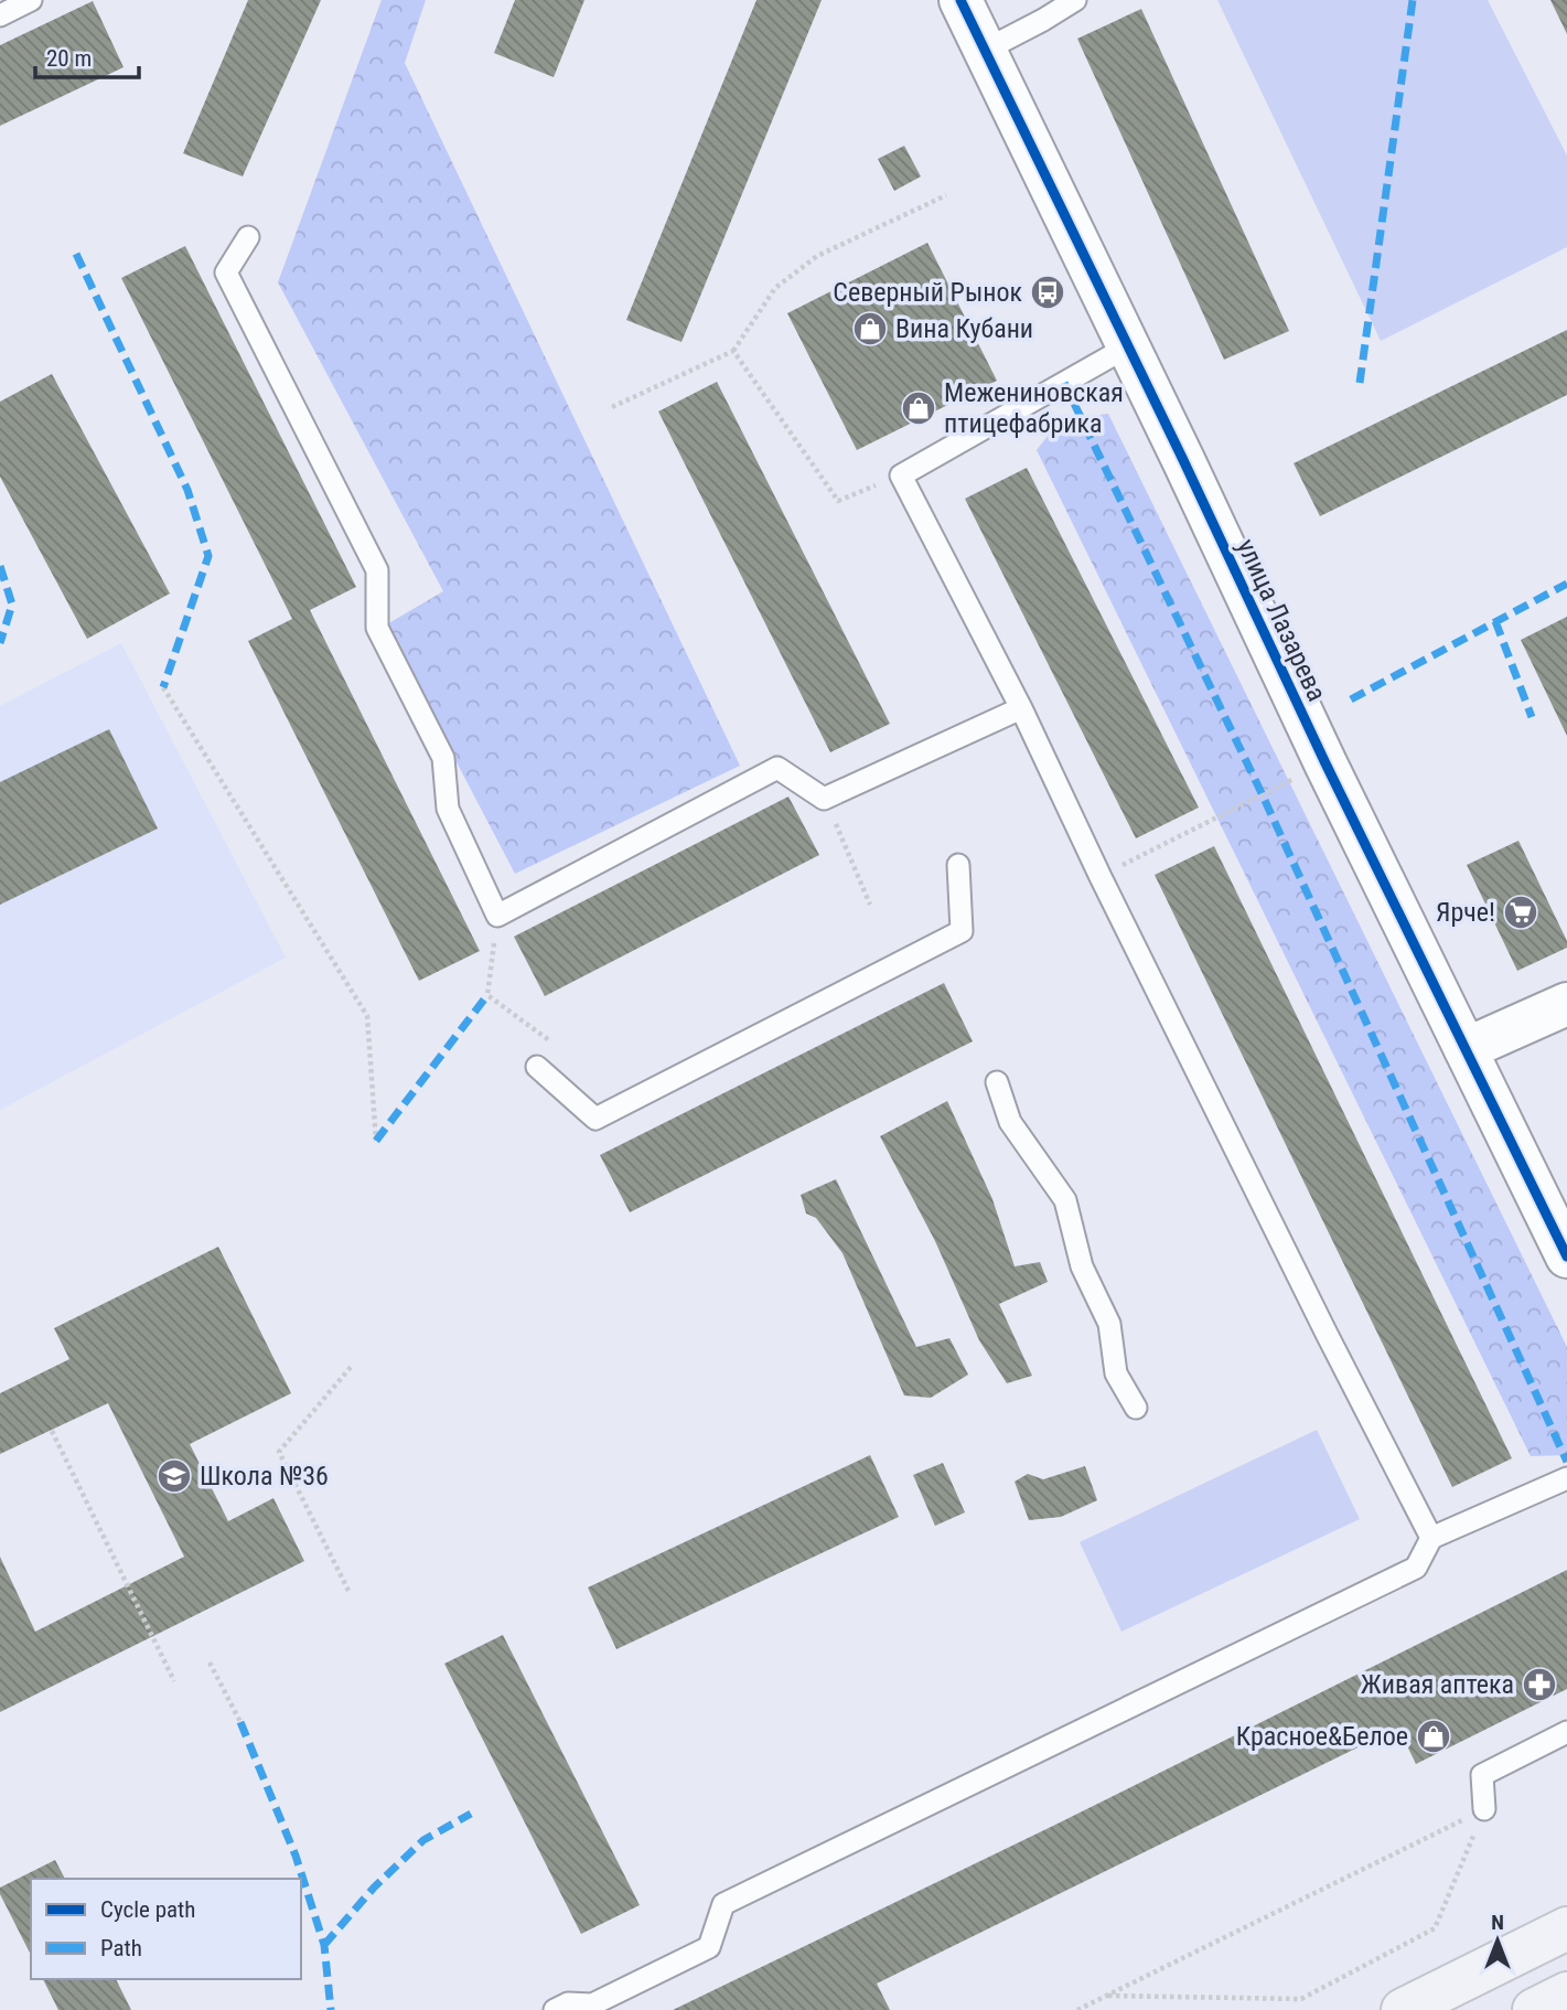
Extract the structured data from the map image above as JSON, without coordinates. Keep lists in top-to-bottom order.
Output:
{
  "streets": {
    "street": ["улица Лазарева"]
  },
  "places": {
    "bus stop": ["Северный Рынок"],
    "shop": ["Вина Кубани", "Межениновская птицефабрика", "Красное&Белое"],
    "supermarket": ["Ярче!"],
    "school or university": ["Школа №36"],
    "pharmacy": ["Живая аптека"]
  },
  "legend": ["Cycle path", "Path"],
  "scale_bar": "20 m",
  "north": "top"
}
